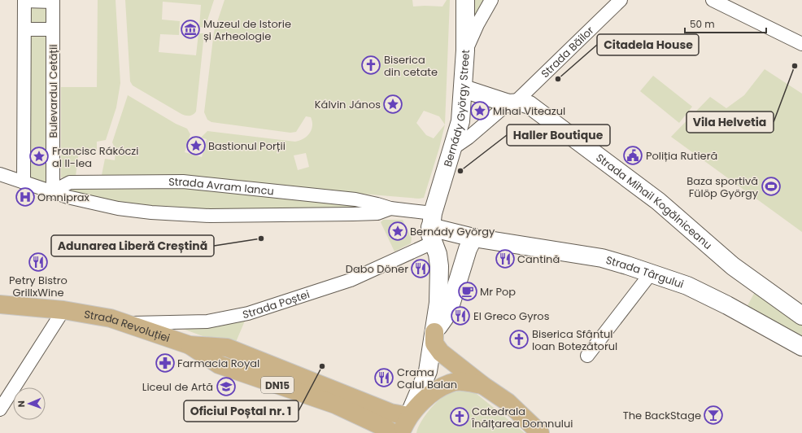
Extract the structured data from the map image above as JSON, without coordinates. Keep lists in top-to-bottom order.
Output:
{
  "streets": {
    "main road": ["Strada Revoluției", "DN15"],
    "street": [
      "Strada Băilor",
      "Bulevardul Cetății",
      "Bernády György Street",
      "Strada Avram Iancu",
      "Strada Mihail Kogălniceanu",
      "Strada Târgului",
      "Strada Poștei"
    ]
  },
  "crossings": [
    ["Strada Băilor", "Bernády György Street"],
    ["Strada Băilor", "Strada Mihail Kogălniceanu"],
    ["Bulevardul Cetății", "Strada Avram Iancu"],
    ["Bernády György Street", "Strada Avram Iancu"],
    ["Bernády György Street", "Strada Mihail Kogălniceanu"],
    ["Bernády György Street", "Strada Târgului"],
    ["Bernády György Street", "Strada Poștei"],
    ["Strada Avram Iancu", "Strada Târgului"],
    ["Strada Avram Iancu", "Strada Poștei"],
    ["Strada Târgului", "Strada Poștei"],
    ["Strada Poștei", "Strada Revoluției"],
    ["Strada Revoluției", "DN15"]
  ],
  "places": {
    "museum": ["Muzeul de Istorie și Arheologie"],
    "church": ["Biserica din cetate", "Biserica Sfântul Ioan Botezătorul", "Catedrala Înălțarea Domnului"],
    "other": [
      "Vila Helvetia",
      "Citadela House",
      "Haller Boutique",
      "Adunarea Liberă Creștină",
      "Oficiul Poștal nr. 1"
    ],
    "place": [
      "Kálvin János",
      "Mihai Viteazul",
      "Bastionul Porții",
      "Francisc Rákóczi al II-lea",
      "Bernády György"
    ],
    "public building": ["Poliția Rutieră"],
    "sports": ["Baza sportivă Fülöp György"],
    "hospital": ["Omniprax"],
    "restaurant": [
      "Cantină",
      "Petry Bistro GrillxWine",
      "Dabo Döner",
      "El Greco Gyros",
      "Crama Calul Balan"
    ],
    "cafe": ["Mr Pop"],
    "pharmacy": ["Farmacia Royal"],
    "school or university": ["Liceul de Artă"],
    "bar": ["The BackStage"]
  },
  "scale_bar": "50 m",
  "north": "left"
}
